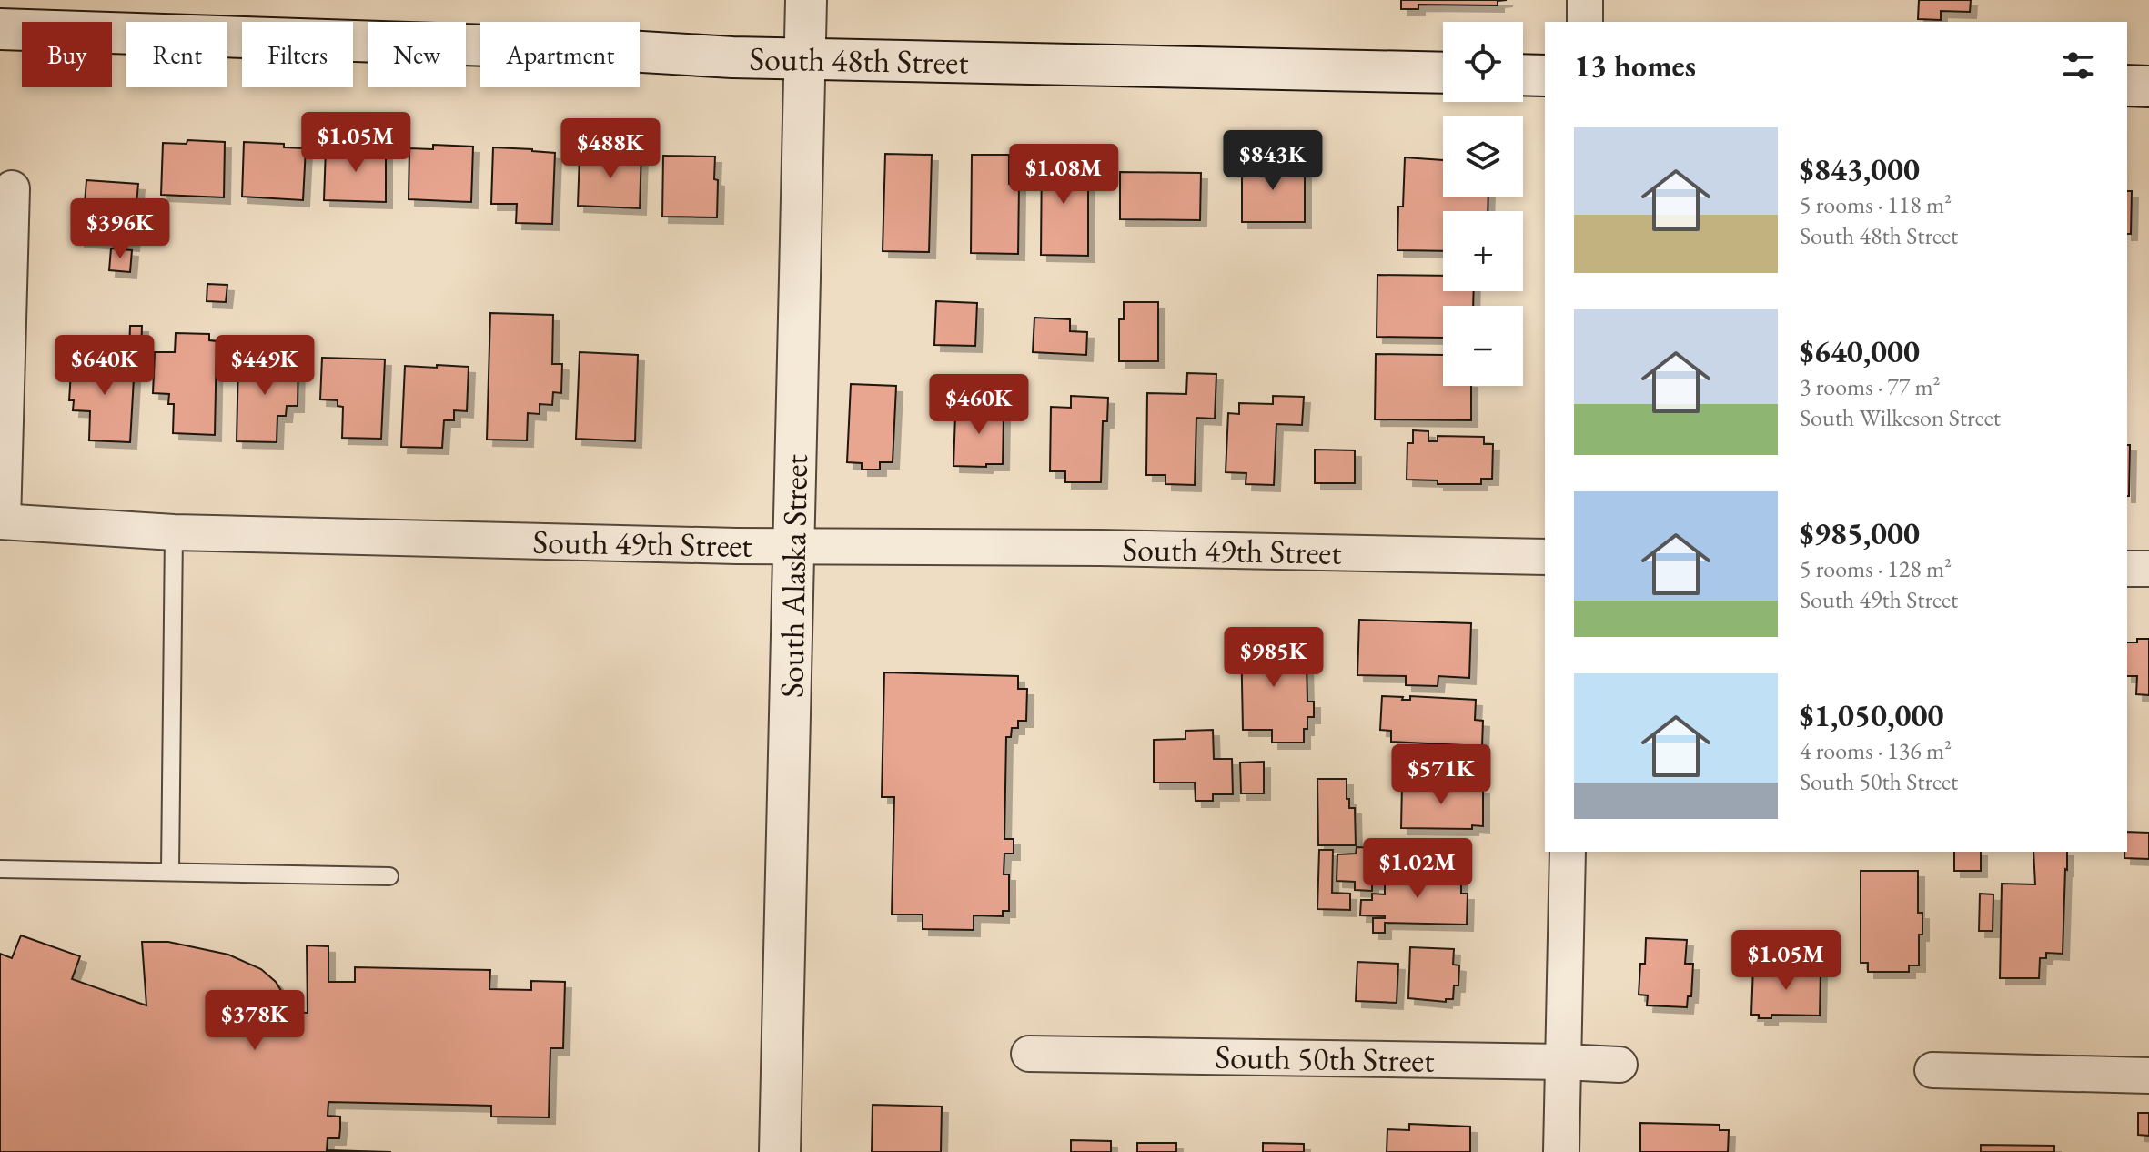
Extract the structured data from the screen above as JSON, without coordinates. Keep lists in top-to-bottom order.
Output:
{
  "streets": {
    "main road": ["South 48th Street", "South Alaska Street"],
    "street": ["South 49th Street", "South 50th Street"]
  },
  "crossings": [
    ["South 48th Street", "South Alaska Street"],
    ["South 49th Street", "South Alaska Street"]
  ],
  "page": {
    "map_buttons": ["+", "−"],
    "chip": [
      "Buy",
      "Rent",
      "Filters",
      "New",
      "Apartment"
    ],
    "heading": "13 homes",
    "list": [
      {
        "name": "$843,000",
        "note": "5 rooms · 118 m² · South 48th Street"
      },
      {
        "name": "$640,000",
        "note": "3 rooms · 77 m² · South Wilkeson Street"
      },
      {
        "name": "$985,000",
        "note": "5 rooms · 128 m² · South 49th Street"
      },
      {
        "name": "$1,050,000",
        "note": "4 rooms · 136 m² · South 50th Street"
      }
    ],
    "price": [
      "$1.05M",
      "$488K",
      "$843K",
      "$1.08M",
      "$396K",
      "$640K",
      "$449K",
      "$460K",
      "$985K",
      "$571K",
      "$1.02M",
      "$1.05M",
      "$378K"
    ]
  }
}
